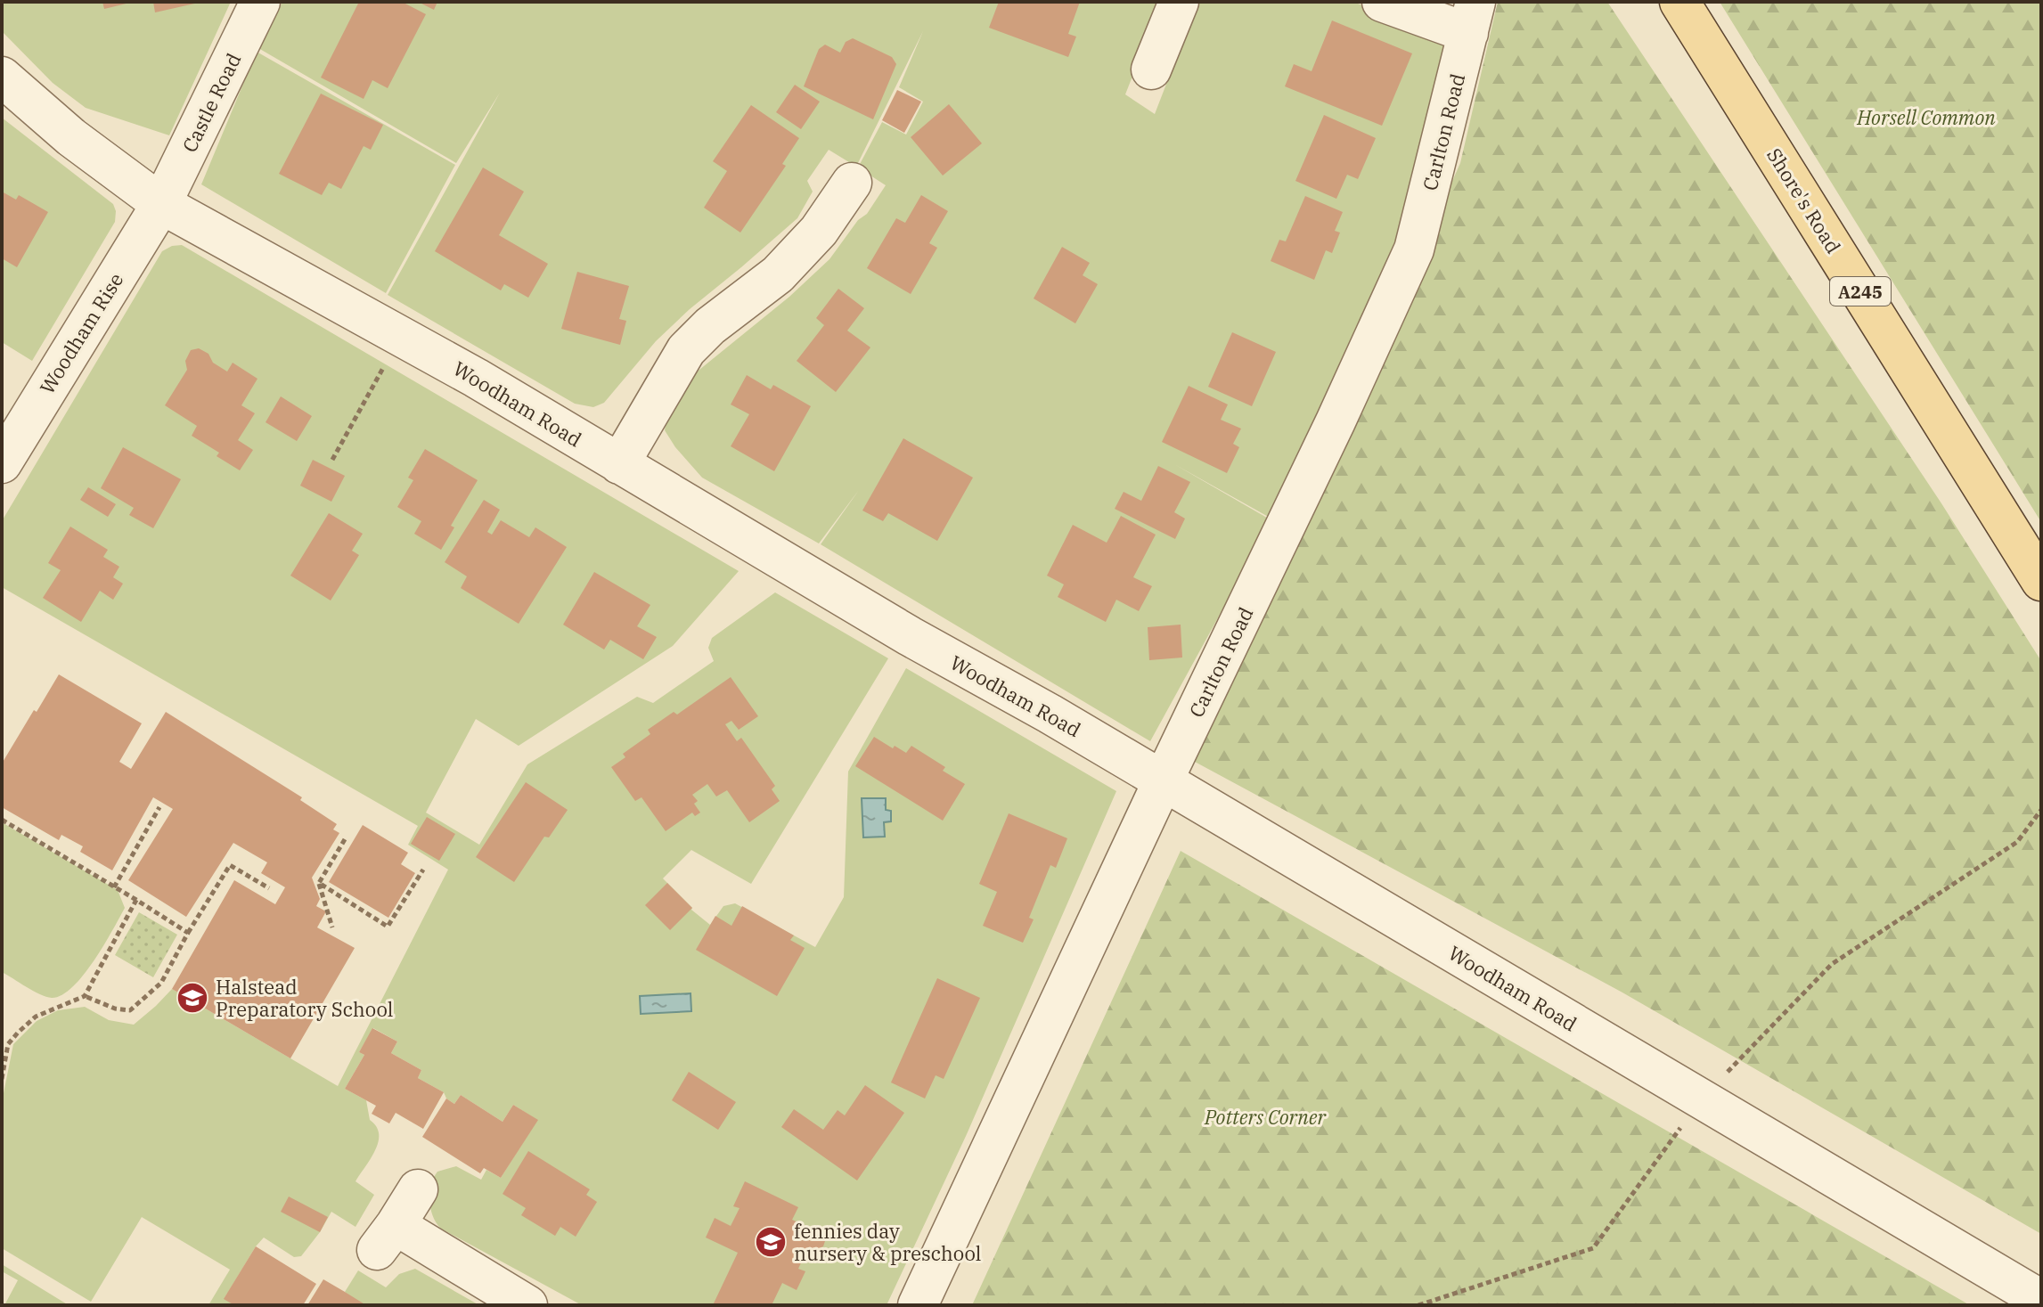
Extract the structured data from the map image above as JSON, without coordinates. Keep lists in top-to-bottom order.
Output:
{
  "streets": {
    "main road": ["Shore's Road", "A245"],
    "street": [
      "Castle Road",
      "Carlton Road",
      "Woodham Rise",
      "Woodham Road"
    ]
  },
  "crossings": [
    ["Castle Road", "Woodham Rise"],
    ["Castle Road", "Woodham Road"],
    ["Carlton Road", "Woodham Road"],
    ["Woodham Rise", "Woodham Road"]
  ],
  "parks": ["Horsell Common", "Potters Corner"],
  "places": {
    "school or university": ["Halstead Preparatory School", "fennies day nursery & preschool"]
  }
}
